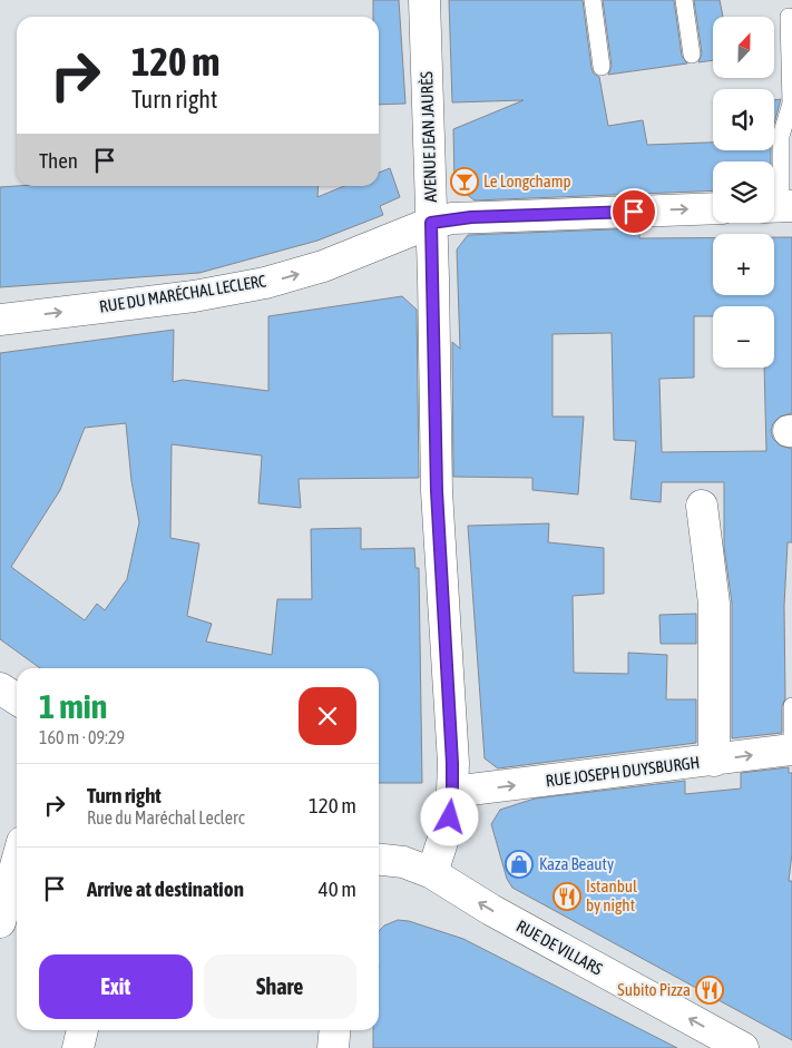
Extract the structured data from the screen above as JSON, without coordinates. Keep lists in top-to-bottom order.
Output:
{
  "streets": {
    "street": [
      "AVENUE JEAN JAURÈS",
      "RUE DU MARÉCHAL LECLERC",
      "RUE JOSEPH DUYSBURGH",
      "RUE DE VILLARS"
    ]
  },
  "crossings": [
    ["AVENUE JEAN JAURÈS", "RUE DU MARÉCHAL LECLERC"],
    ["AVENUE JEAN JAURÈS", "RUE JOSEPH DUYSBURGH"],
    ["AVENUE JEAN JAURÈS", "RUE DE VILLARS"]
  ],
  "one_way": ["RUE DU MARÉCHAL LECLERC", "RUE JOSEPH DUYSBURGH", "RUE DE VILLARS"],
  "places": {
    "bar": ["Le Longchamp"],
    "shop": ["Kaza Beauty"],
    "restaurant": ["Istanbul by night", "Subito Pizza"]
  },
  "north": "top",
  "page": {
    "map_buttons": ["+", "−"],
    "turn": ["120 m", "Turn right"],
    "then": "Then",
    "heading": ["1 min", "160 m · 09:29"],
    "list": [
      {
        "name": "Turn right",
        "note": "Rue du Maréchal Leclerc",
        "value": "120 m"
      },
      {
        "name": "Arrive at destination",
        "value": "40 m"
      }
    ],
    "buttons": ["Exit", "Share"]
  }
}
